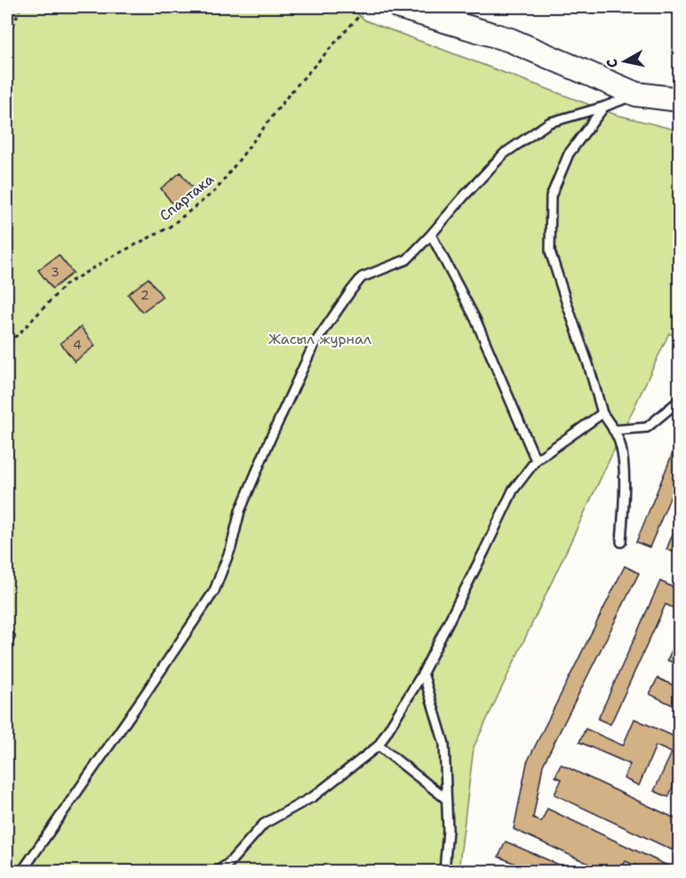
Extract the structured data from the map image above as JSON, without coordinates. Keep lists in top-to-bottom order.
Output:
{
  "streets": {
    "path": ["Спартака"]
  },
  "parks": ["Жасыл журнал"],
  "house_numbers": ["3", "2", "4"],
  "north": "left"
}
